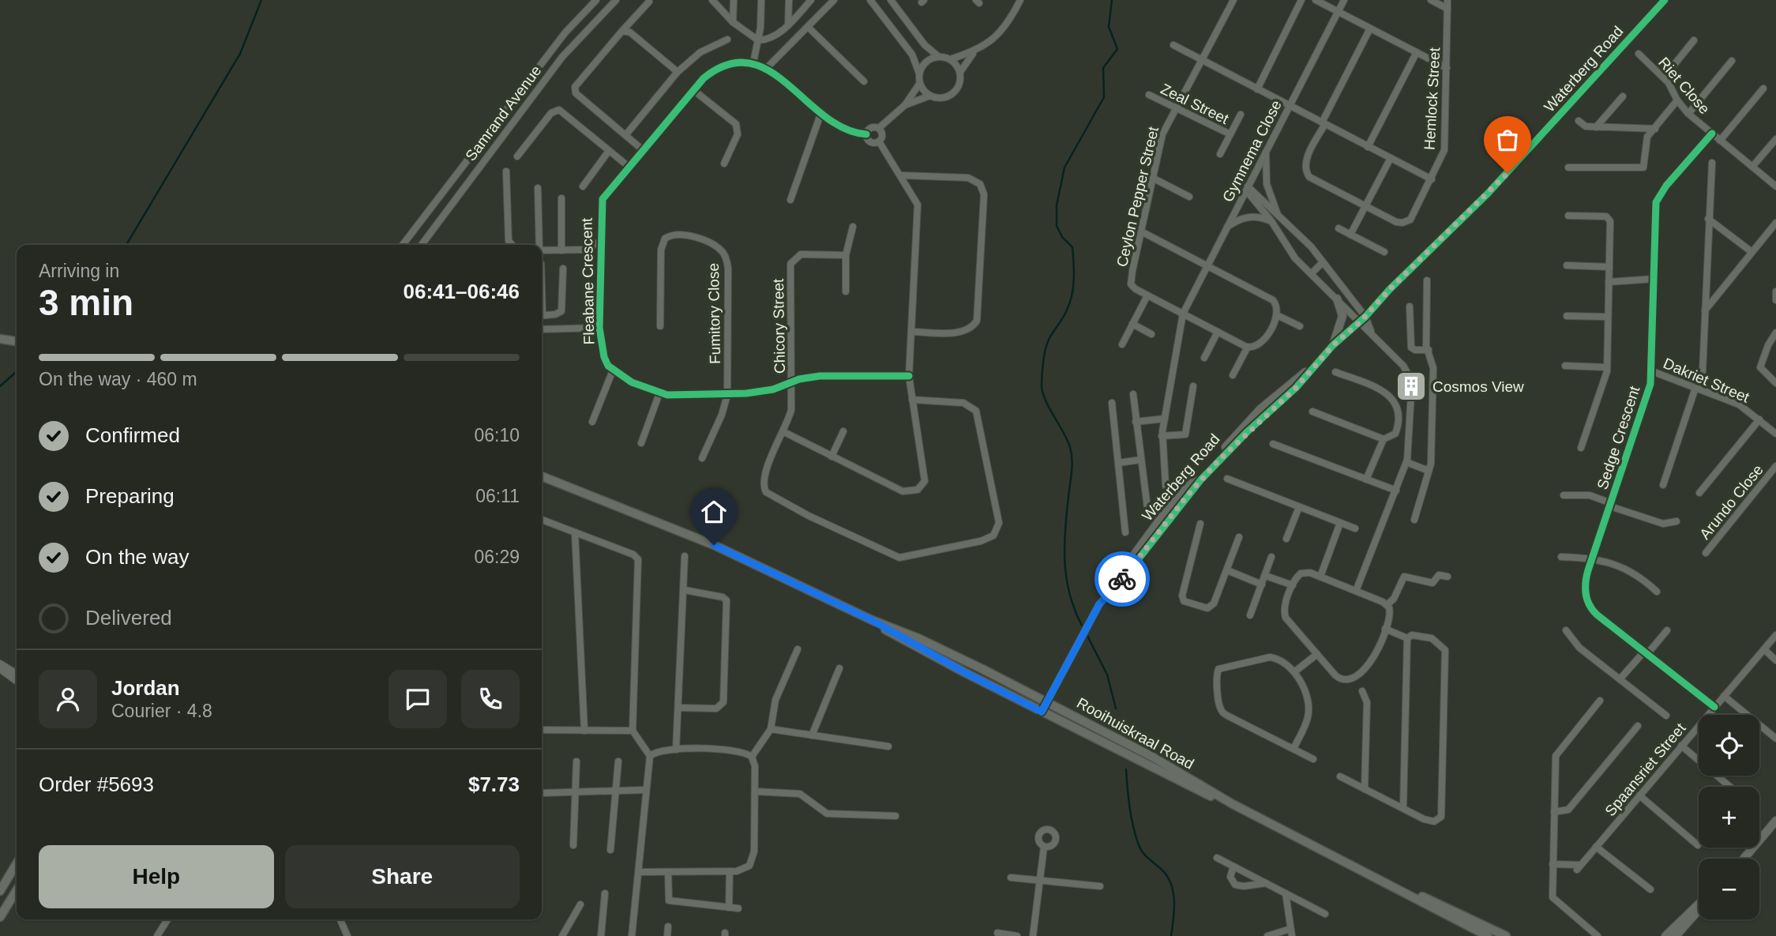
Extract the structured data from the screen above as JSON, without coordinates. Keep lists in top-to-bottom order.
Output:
{
  "streets": {
    "main road": ["Rooihuiskraal Road"],
    "street": [
      "Waterberg Road",
      "Riet Close",
      "Hemlock Street",
      "Zeal Street",
      "Samrand Avenue",
      "Gymnema Close",
      "Ceylon Pepper Street",
      "Fleabane Crescent",
      "Fumitory Close",
      "Chicory Street",
      "Dakriet Street",
      "Sedge Crescent",
      "Arundo Close",
      "Spaansriet Street"
    ]
  },
  "crossings": [
    ["Waterberg Road", "Rooihuiskraal Road"],
    ["Riet Close", "Sedge Crescent"],
    ["Zeal Street", "Ceylon Pepper Street"],
    ["Gymnema Close", "Ceylon Pepper Street"],
    ["Dakriet Street", "Sedge Crescent"],
    ["Sedge Crescent", "Spaansriet Street"]
  ],
  "places": {
    "building": ["Cosmos View"]
  },
  "page": {
    "heading": ["3 min", "Arriving in", "06:41–06:46"],
    "panel": [
      "Jordan",
      "Courier · 4.8",
      "Order #5693",
      "$7.73"
    ],
    "bar": "On the way · 460 m",
    "list": [
      ["Confirmed", "06:10"],
      ["Preparing", "06:11"],
      ["On the way", "06:29"],
      "Delivered"
    ],
    "map_buttons": ["+", "−"],
    "buttons": ["Help", "Share"]
  }
}
